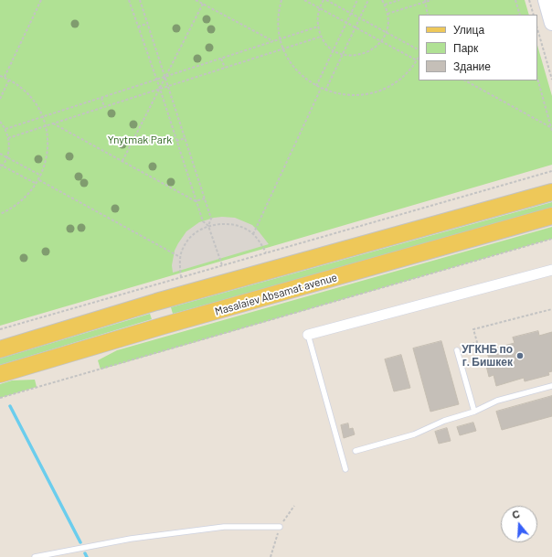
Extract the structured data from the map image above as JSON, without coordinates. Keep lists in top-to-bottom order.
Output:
{
  "streets": {
    "main road": ["Masalaiev Absamat avenue"]
  },
  "parks": ["Ynytmak Park"],
  "places": ["УГКНБ по г. Бишкек"],
  "legend": ["Улица", "Парк", "Здание"],
  "north": "top"
}
